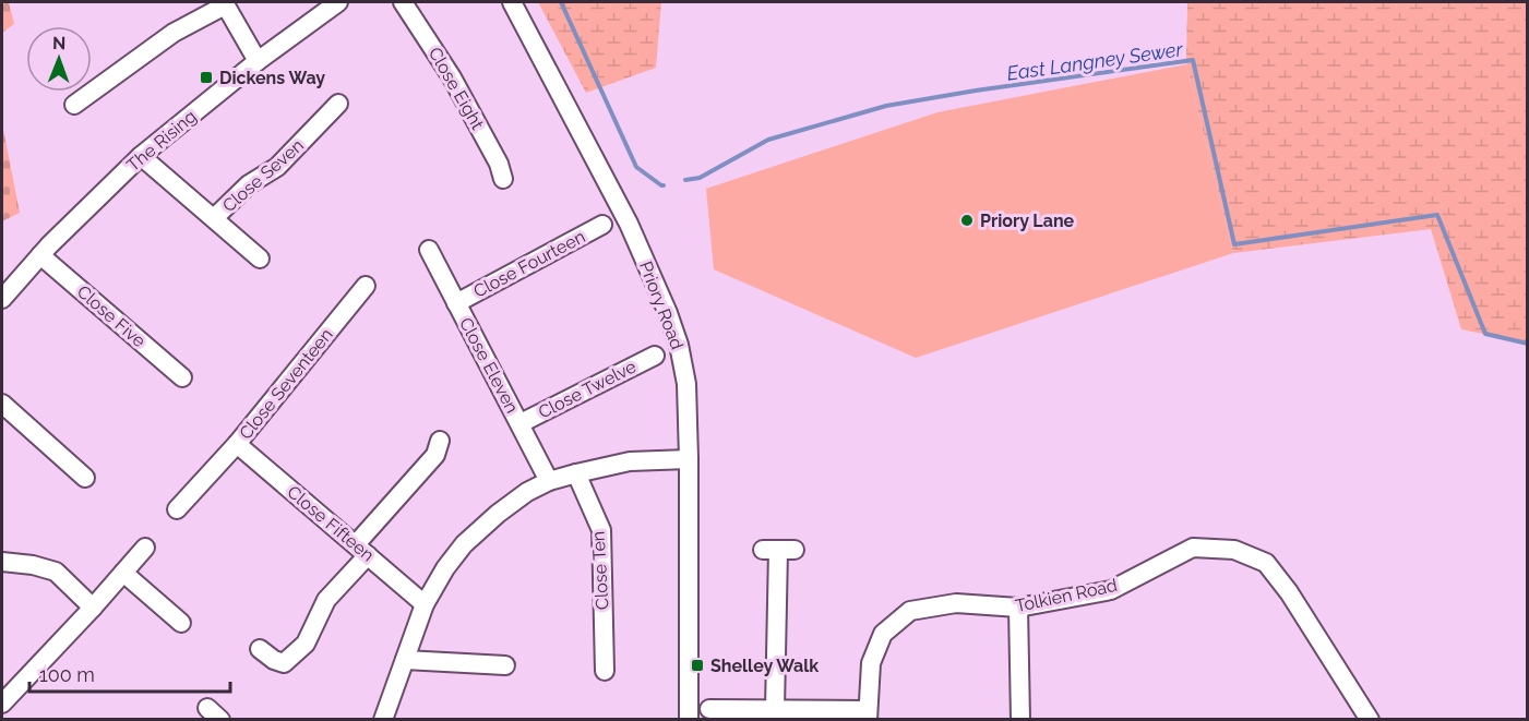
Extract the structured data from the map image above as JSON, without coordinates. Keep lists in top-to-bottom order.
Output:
{
  "streets": {
    "street": [
      "Close Eight",
      "The Rising",
      "Close Seven",
      "Close Fourteen",
      "Priory Road",
      "Close Five",
      "Close Eleven",
      "Close Seventeen",
      "Close Twelve",
      "Close Fifteen",
      "Close Ten",
      "Tolkien Road"
    ]
  },
  "crossings": [
    ["The Rising", "Close Five"],
    ["Close Fourteen", "Close Eleven"],
    ["Close Eleven", "Close Twelve"],
    ["Close Seventeen", "Close Fifteen"]
  ],
  "water": ["East Langney Sewer"],
  "places": {
    "transit": ["Dickens Way", "Shelley Walk"],
    "other": ["Priory Lane"]
  },
  "scale_bar": "100 m",
  "north": "top"
}
